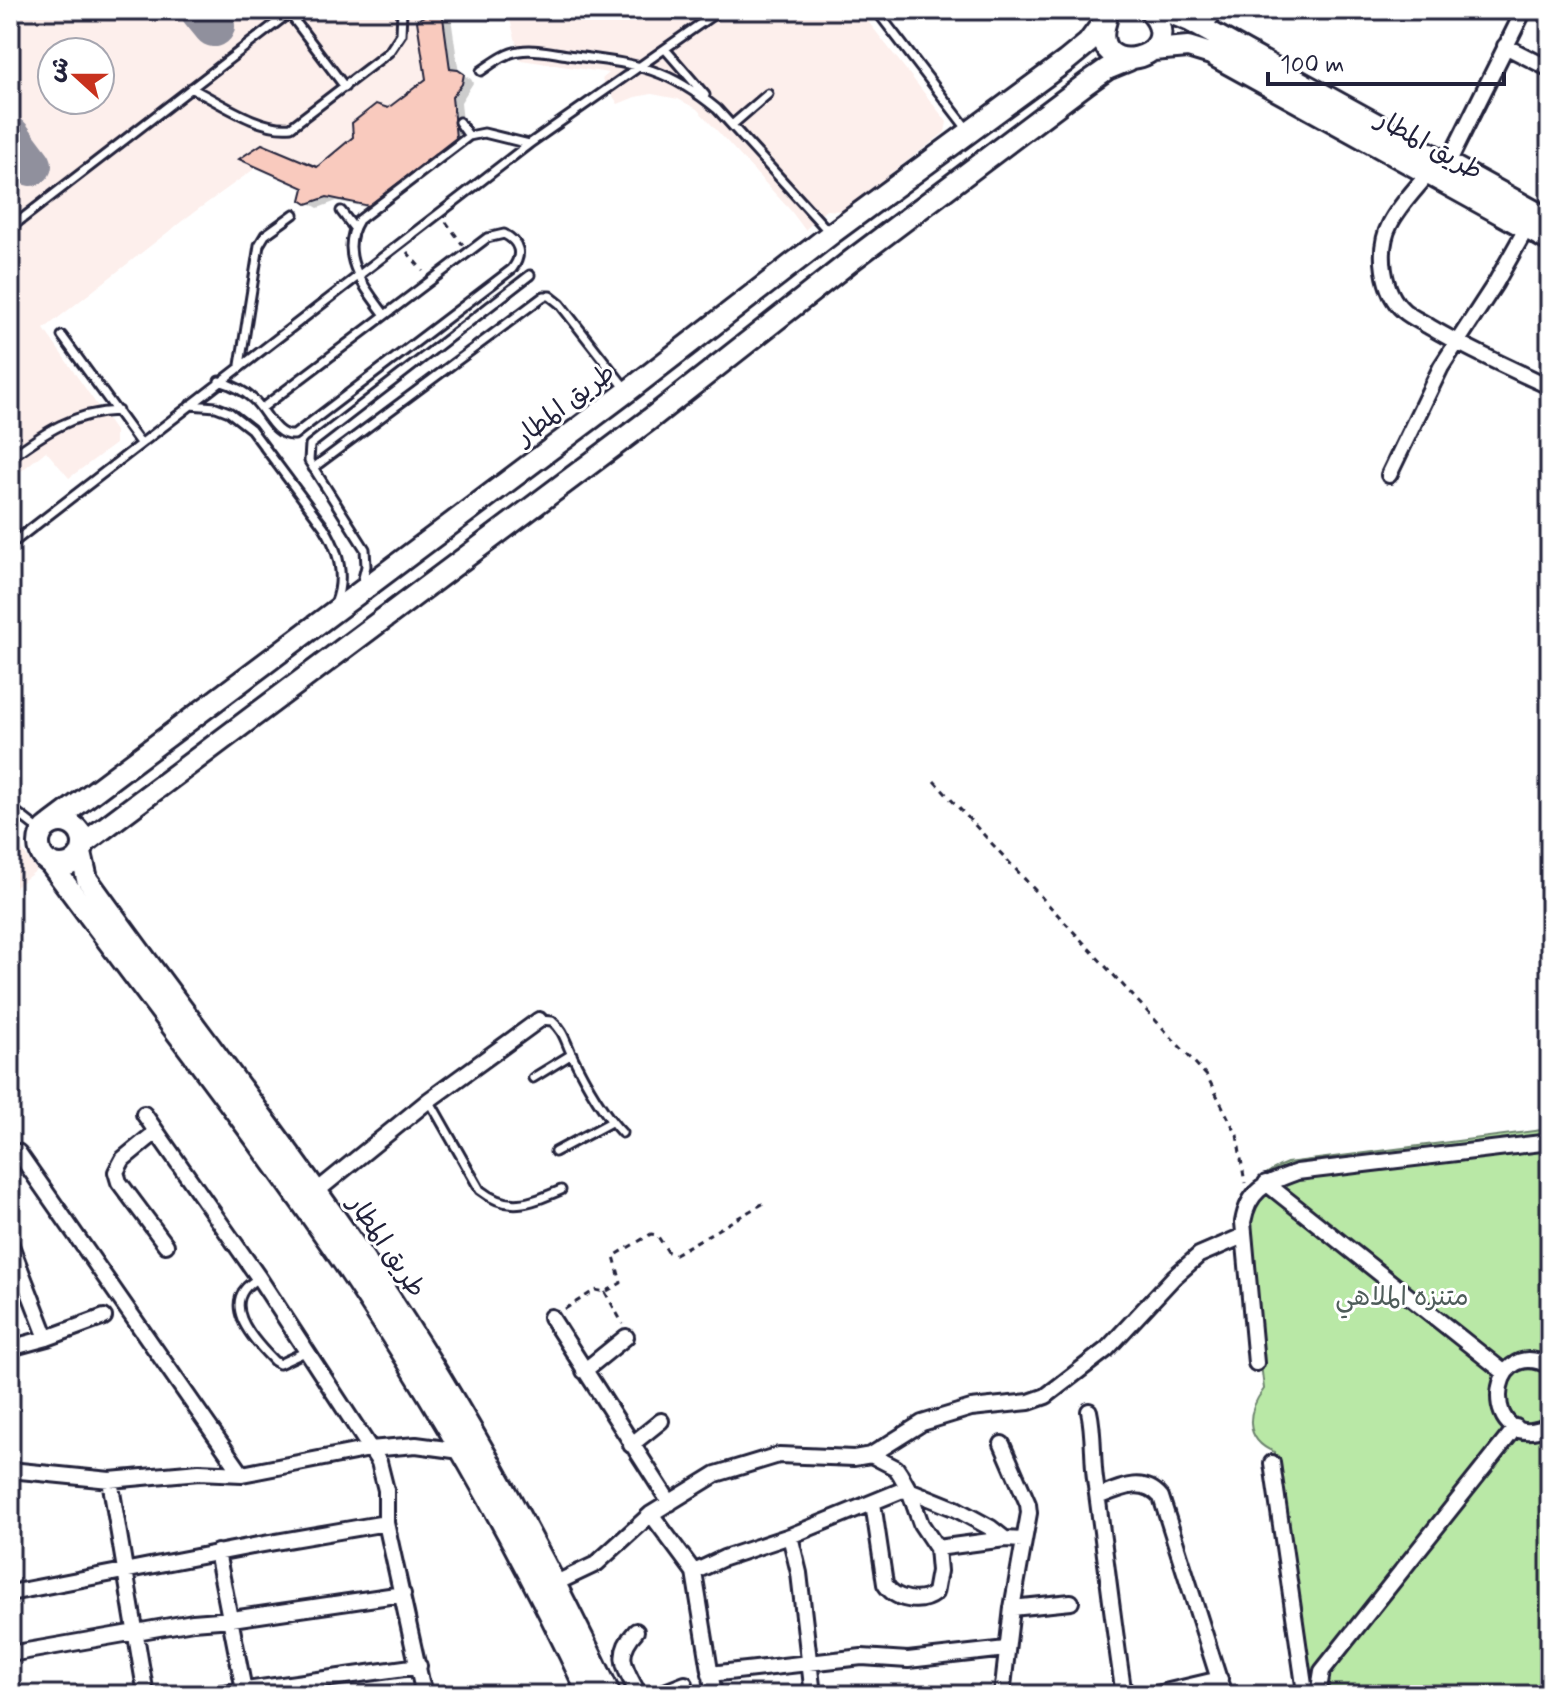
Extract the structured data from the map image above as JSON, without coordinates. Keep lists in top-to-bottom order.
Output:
{
  "streets": {
    "main road": ["طريق المطار"]
  },
  "parks": ["متنزه الملاهي"],
  "scale_bar": "100 m",
  "north": "left"
}
